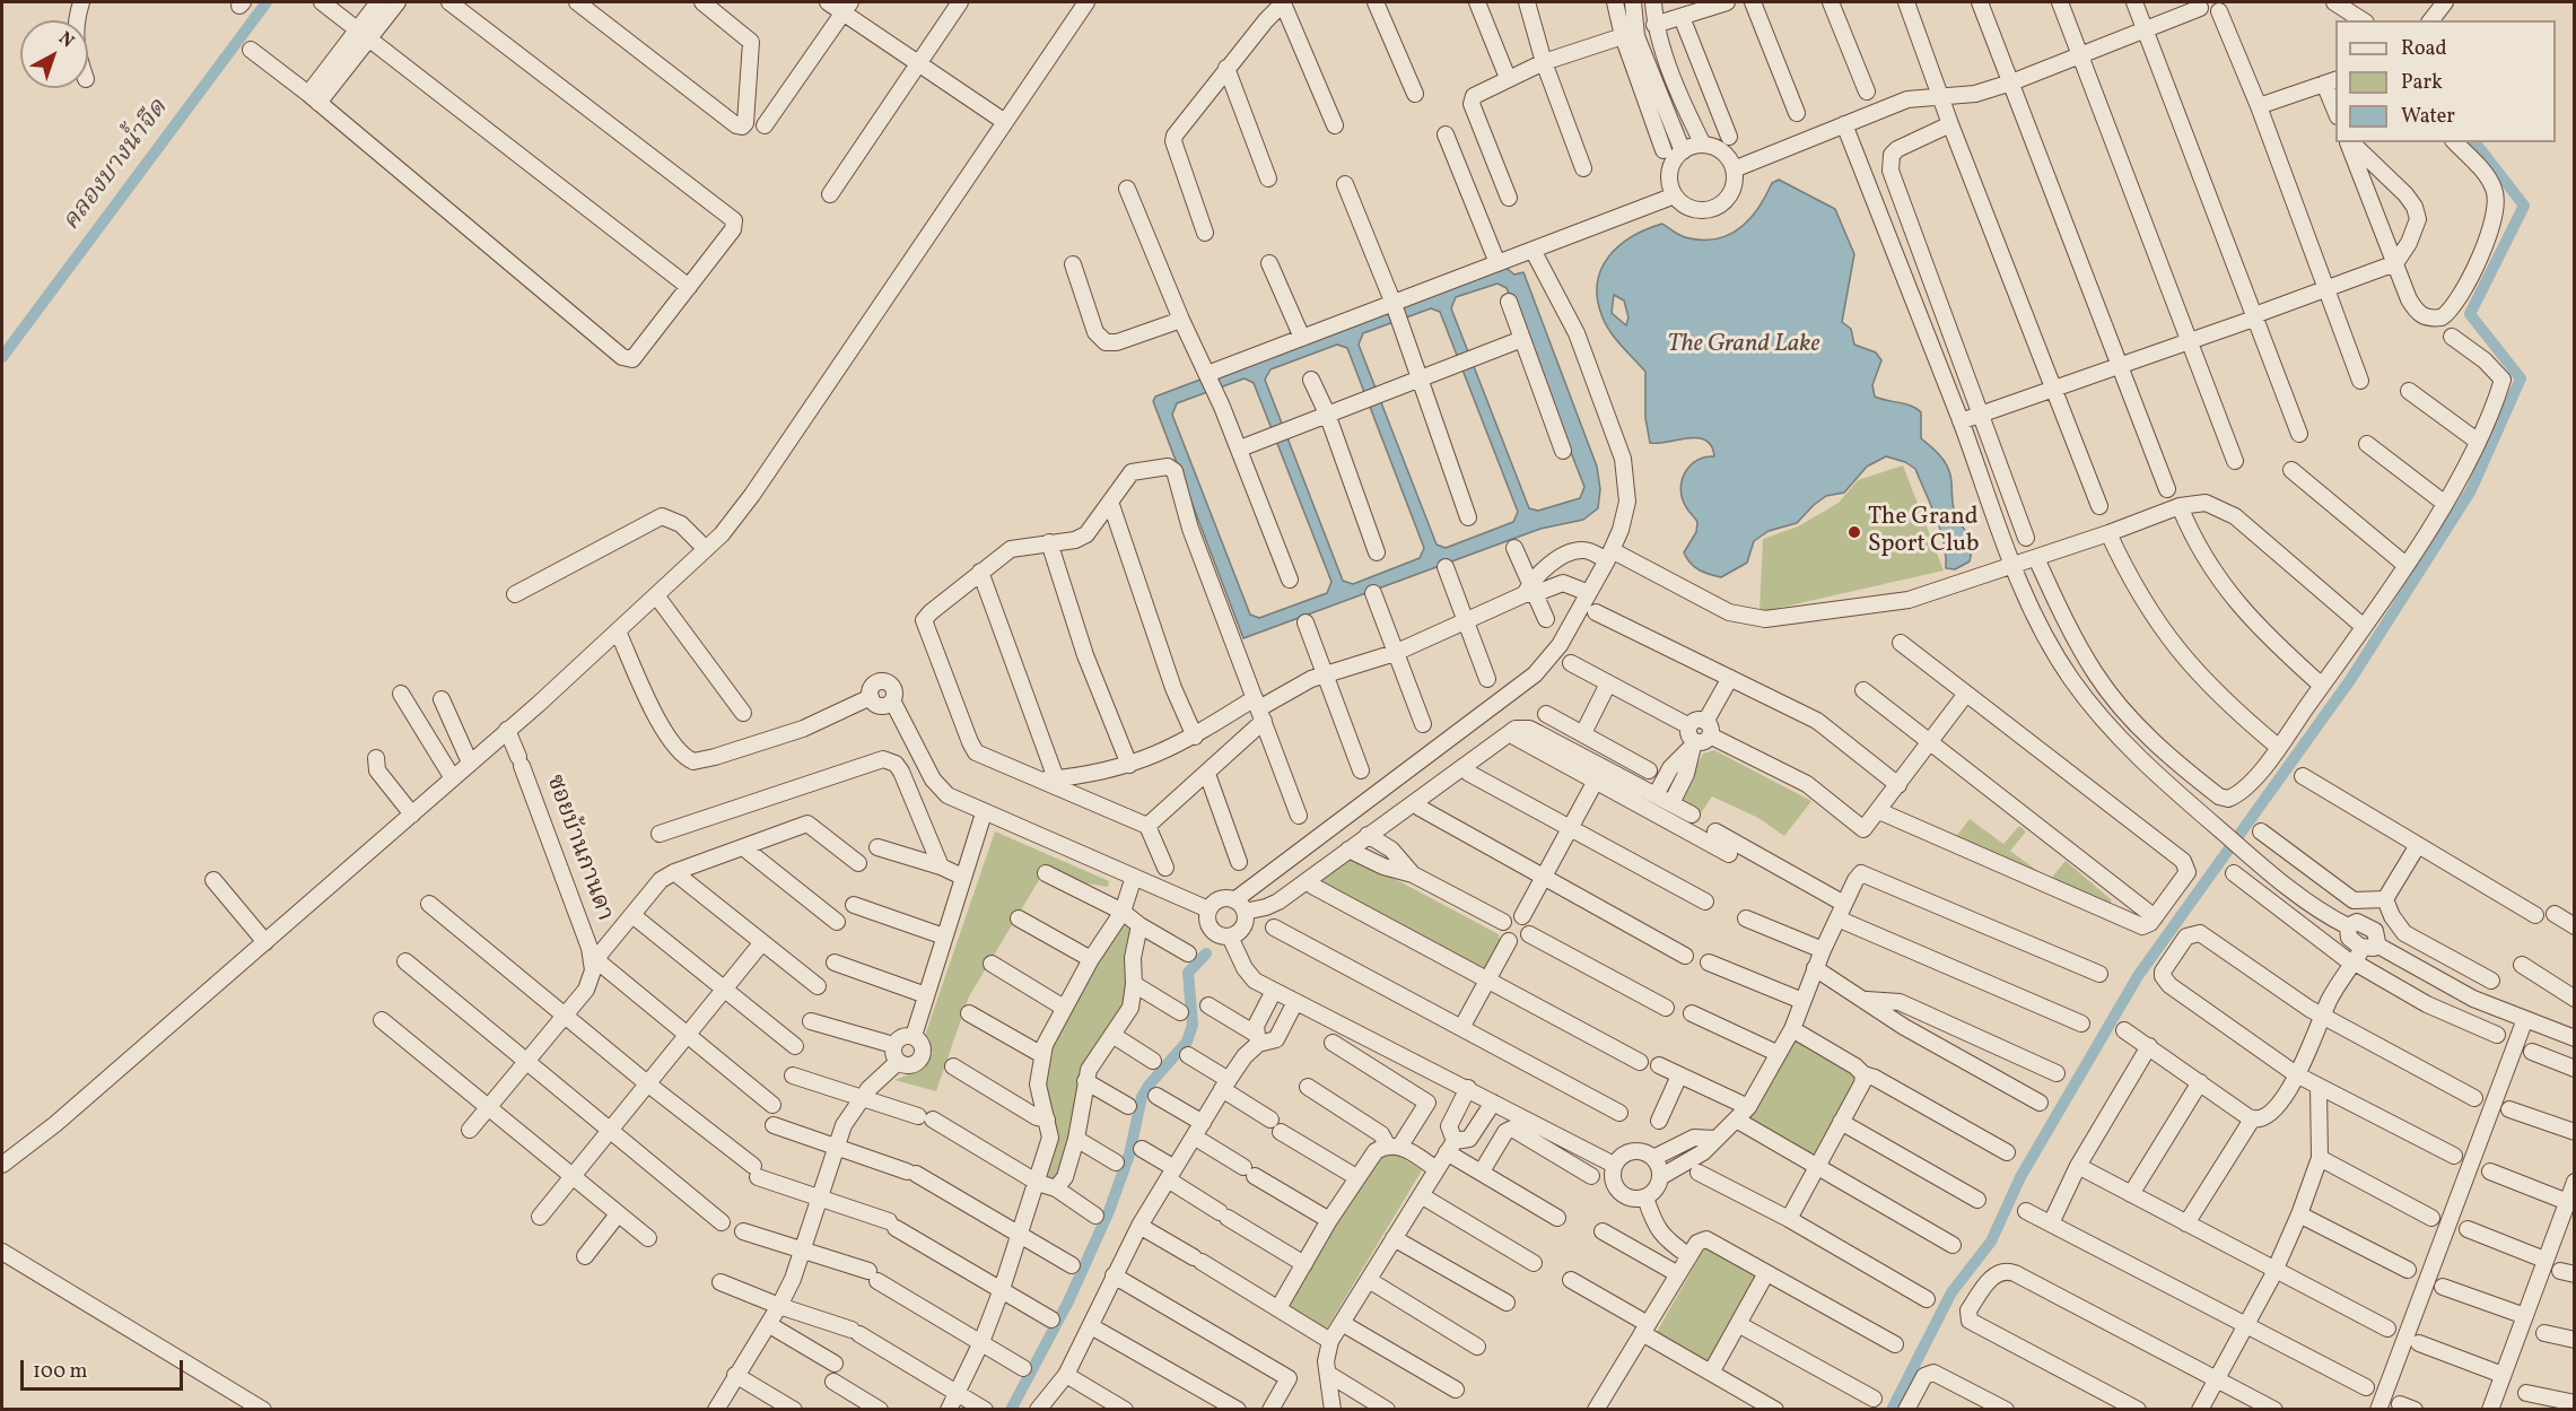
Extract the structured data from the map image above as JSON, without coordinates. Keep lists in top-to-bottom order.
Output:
{
  "streets": {
    "street": ["ซอยบ้านกานดา"]
  },
  "water": ["คลองบางน้ำจืด", "The Grand Lake"],
  "places": ["The Grand Sport Club"],
  "legend": ["Road", "Park", "Water"],
  "scale_bar": "100 m",
  "north": "top right"
}
